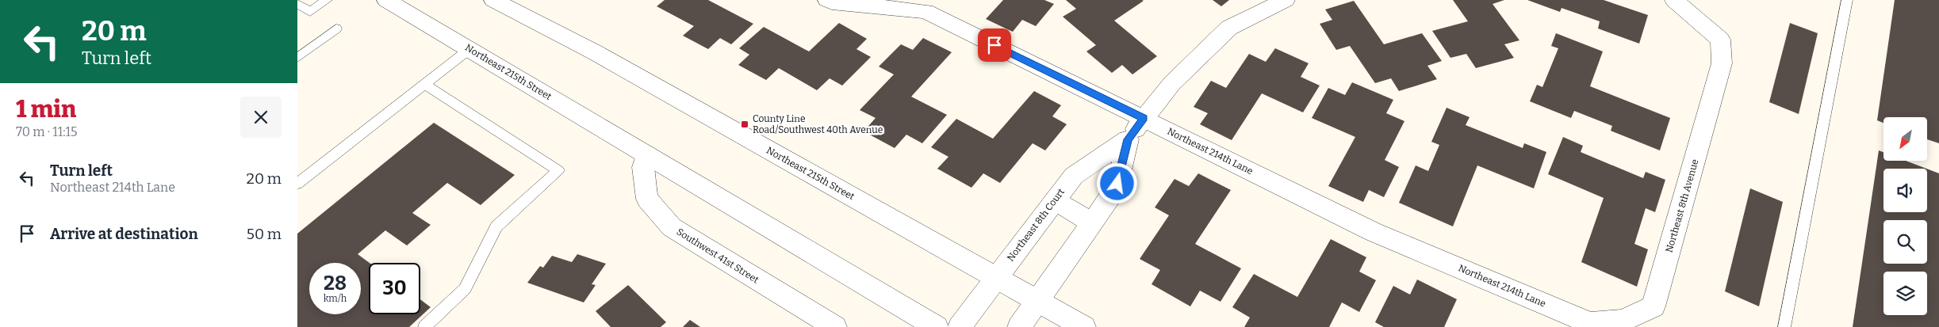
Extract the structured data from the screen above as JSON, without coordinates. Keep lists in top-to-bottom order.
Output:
{
  "streets": {
    "street": [
      "Northeast 215th Street",
      "Northeast 214th Lane",
      "Northeast 8th Avenue",
      "Northeast 8th Court",
      "Southwest 41st Street"
    ]
  },
  "crossings": [
    ["Northeast 215th Street", "Northeast 8th Court"],
    ["Northeast 215th Street", "Southwest 41st Street"],
    ["Northeast 214th Lane", "Northeast 8th Avenue"],
    ["Northeast 214th Lane", "Northeast 8th Court"]
  ],
  "places": {
    "transit": ["County Line Road/Southwest 40th Avenue"]
  },
  "north": "bottom left",
  "page": {
    "turn": ["20 m", "Turn left"],
    "heading": ["1 min", "70 m · 11:15"],
    "list": [
      {
        "name": "Turn left",
        "note": "Northeast 214th Lane",
        "value": "20 m"
      },
      {
        "name": "Arrive at destination",
        "value": "50 m"
      }
    ],
    "speed": "28 km/h",
    "limit": "30"
  }
}
